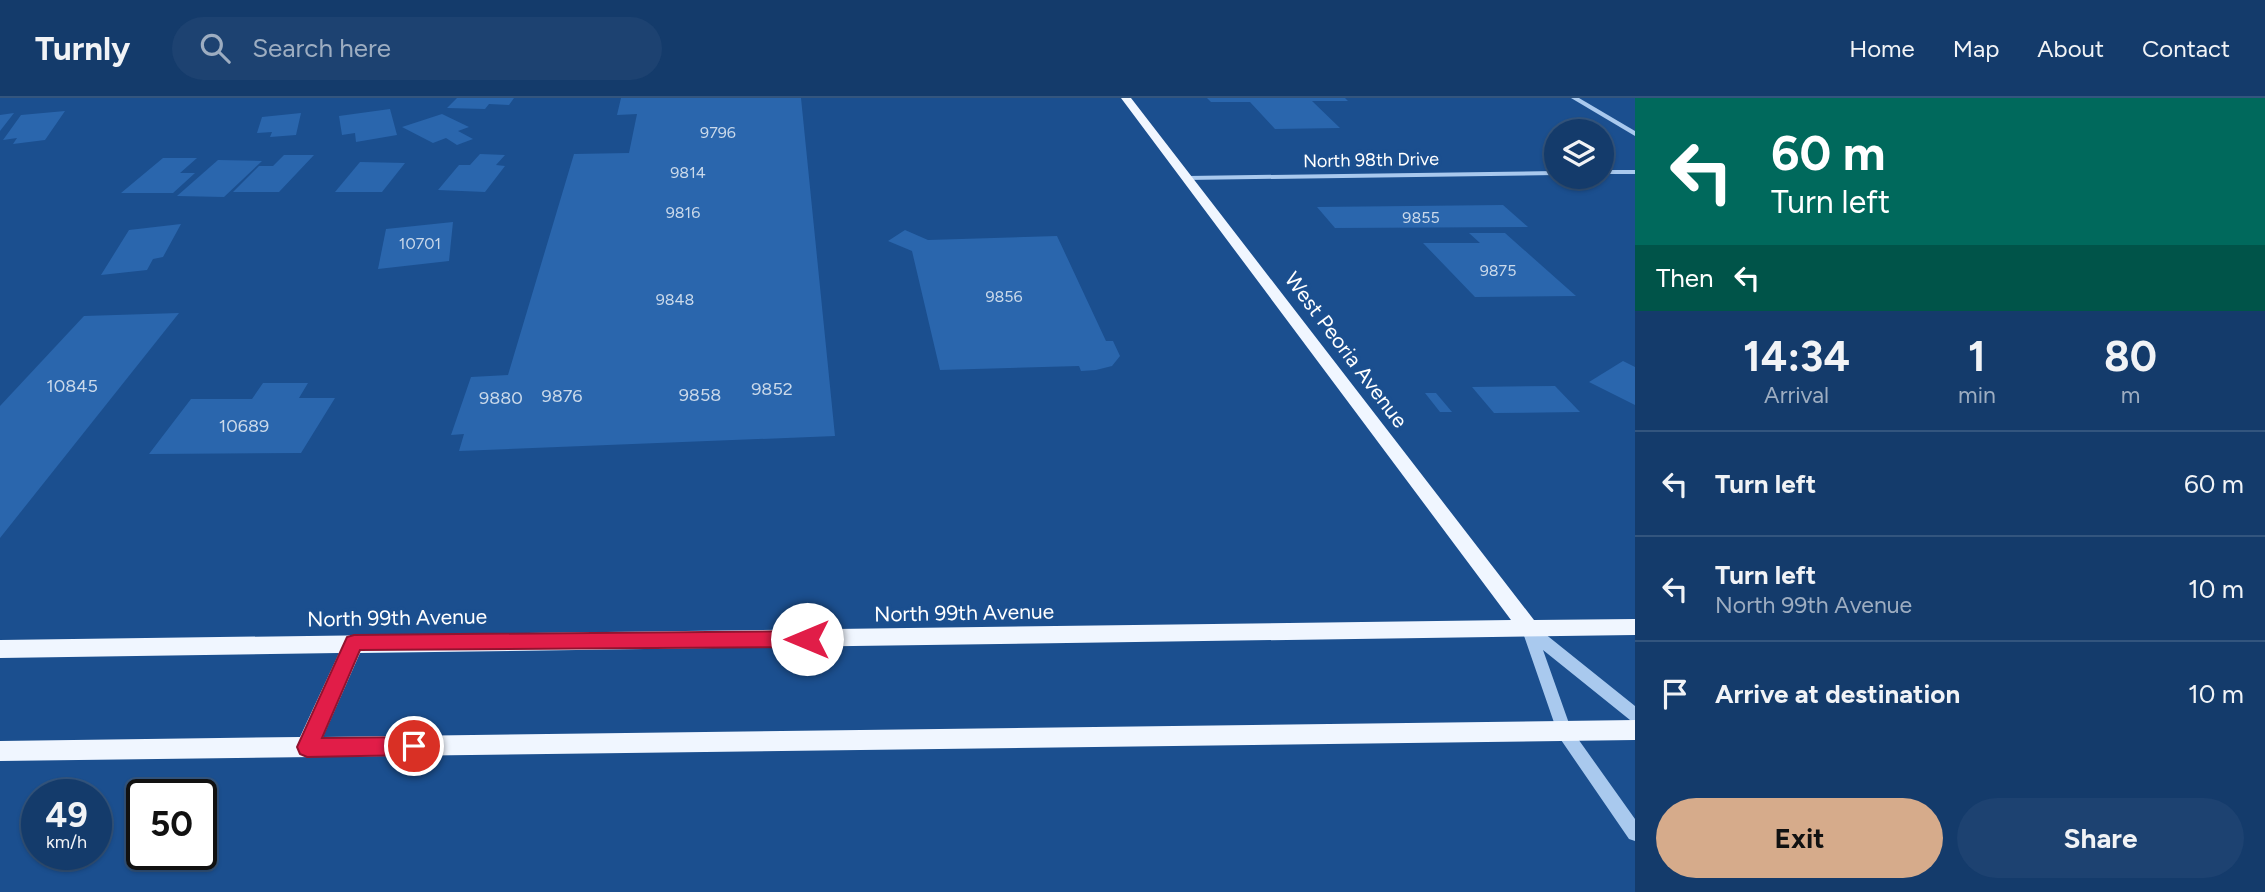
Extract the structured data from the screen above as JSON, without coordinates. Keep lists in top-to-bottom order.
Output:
{
  "streets": {
    "main road": ["West Peoria Avenue", "North 99th Avenue"],
    "street": ["North 98th Drive"]
  },
  "crossings": [
    ["North 98th Drive", "West Peoria Avenue"],
    ["West Peoria Avenue", "North 99th Avenue"]
  ],
  "house_numbers": [
    "9796",
    "9814",
    "9816",
    "9855",
    "10701",
    "9875",
    "9856",
    "9848",
    "10845",
    "9852",
    "9858",
    "9876",
    "9880",
    "10689"
  ],
  "page": {
    "header": "Turnly",
    "search": "Search here",
    "nav": [
      "Home",
      "Map",
      "About",
      "Contact"
    ],
    "turn": ["60 m", "Turn left"],
    "then": "Then",
    "eta": [
      "14:34",
      "Arrival",
      "1",
      "min",
      "80",
      "m"
    ],
    "list": [
      {
        "name": "Turn left",
        "value": "60 m"
      },
      {
        "name": "Turn left",
        "note": "North 99th Avenue",
        "value": "10 m"
      },
      {
        "name": "Arrive at destination",
        "value": "10 m"
      }
    ],
    "speed": "49 km/h",
    "limit": "50",
    "buttons": ["Exit", "Share"]
  }
}
